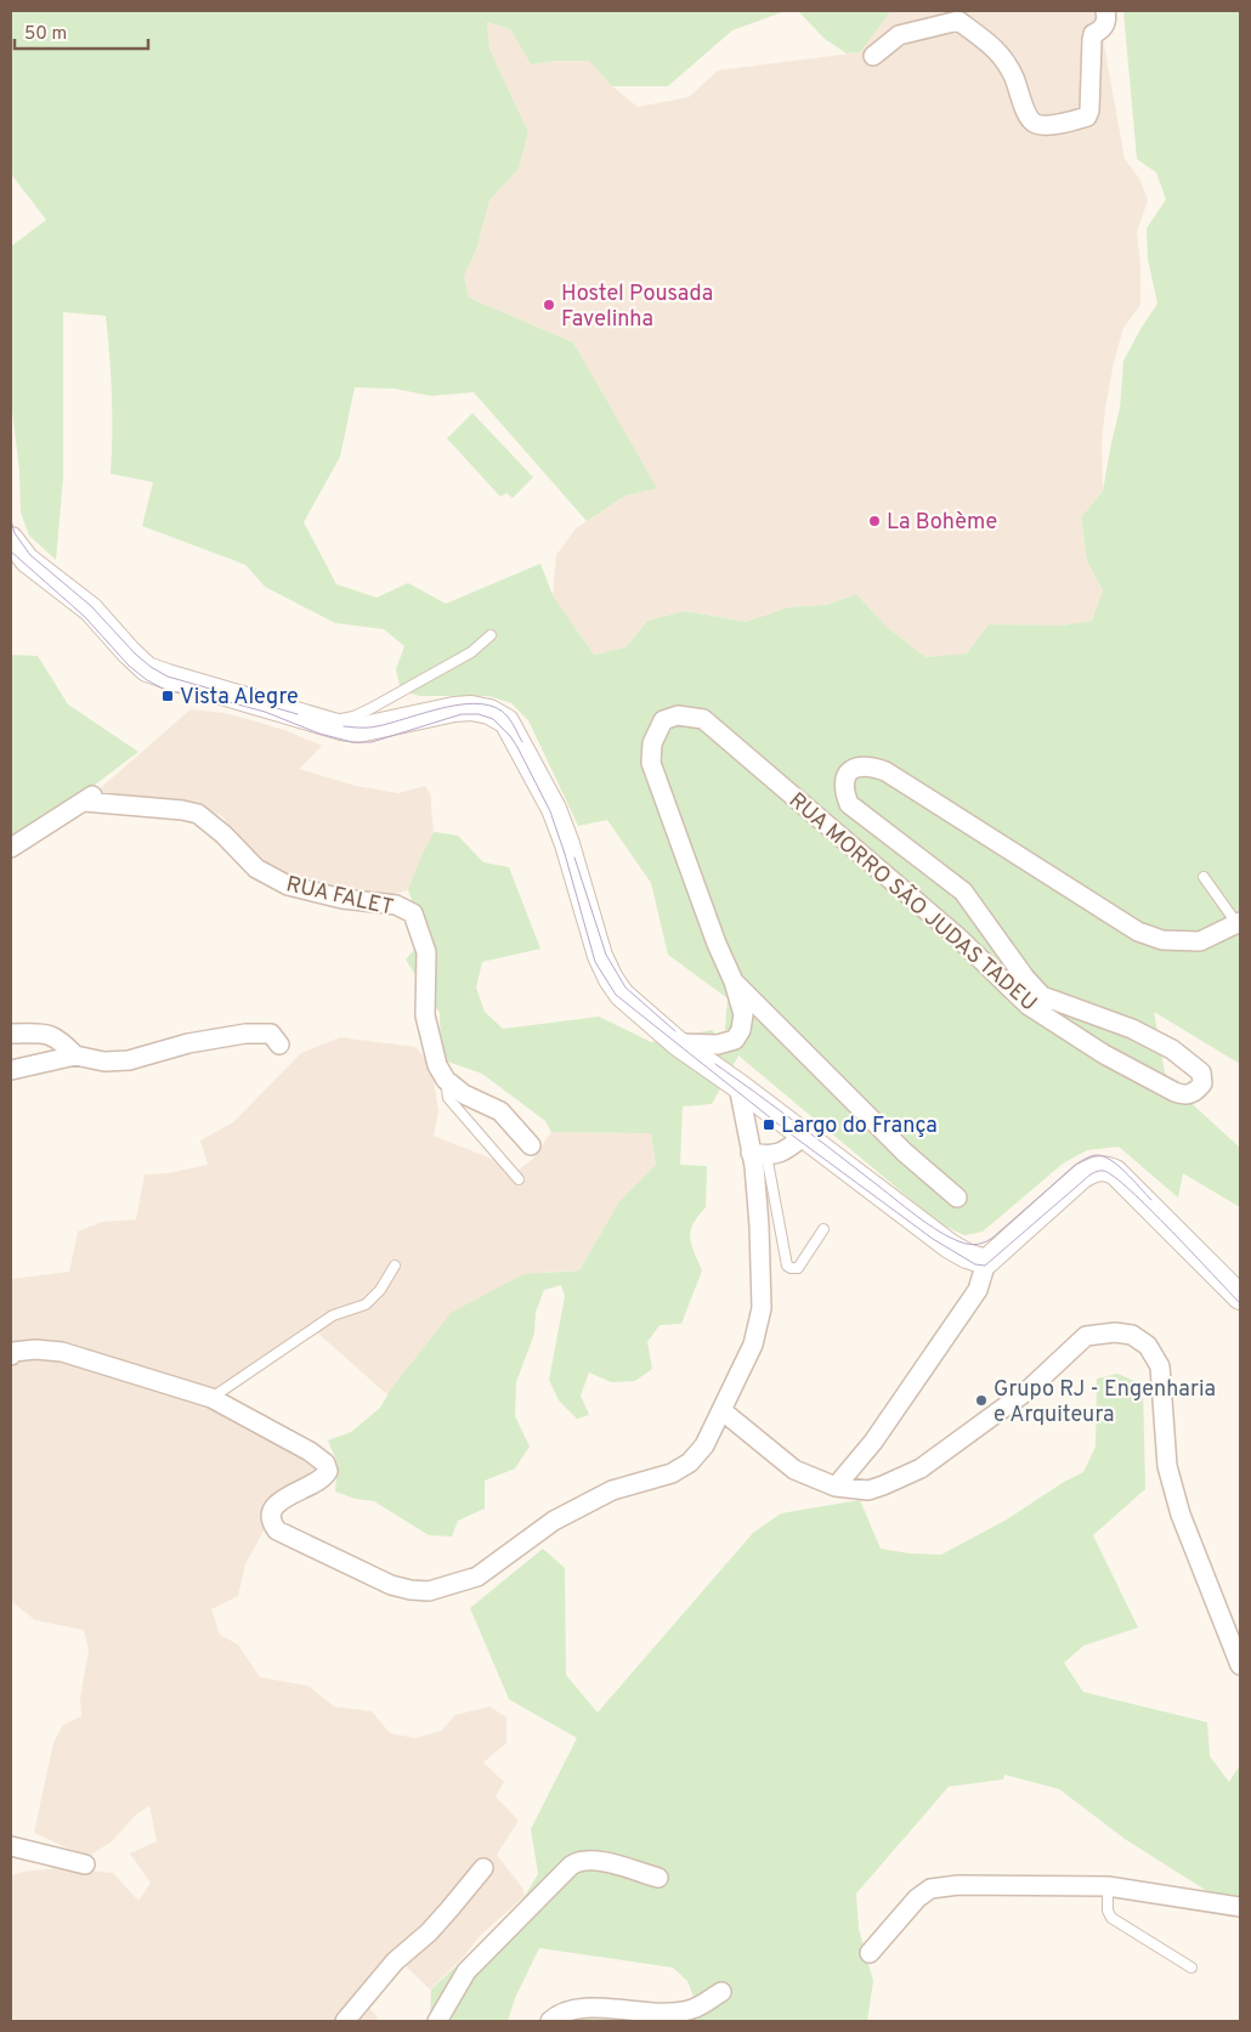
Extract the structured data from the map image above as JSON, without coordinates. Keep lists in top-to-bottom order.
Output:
{
  "streets": {
    "street": ["RUA FALET", "RUA MORRO SÃO JUDAS TADEU"]
  },
  "places": {
    "other": ["Hostel Pousada Favelinha", "La Bohème", "Grupo RJ - Engenharia e Arquiteura"],
    "transit": ["Vista Alegre", "Largo do França"]
  },
  "scale_bar": "50 m"
}
